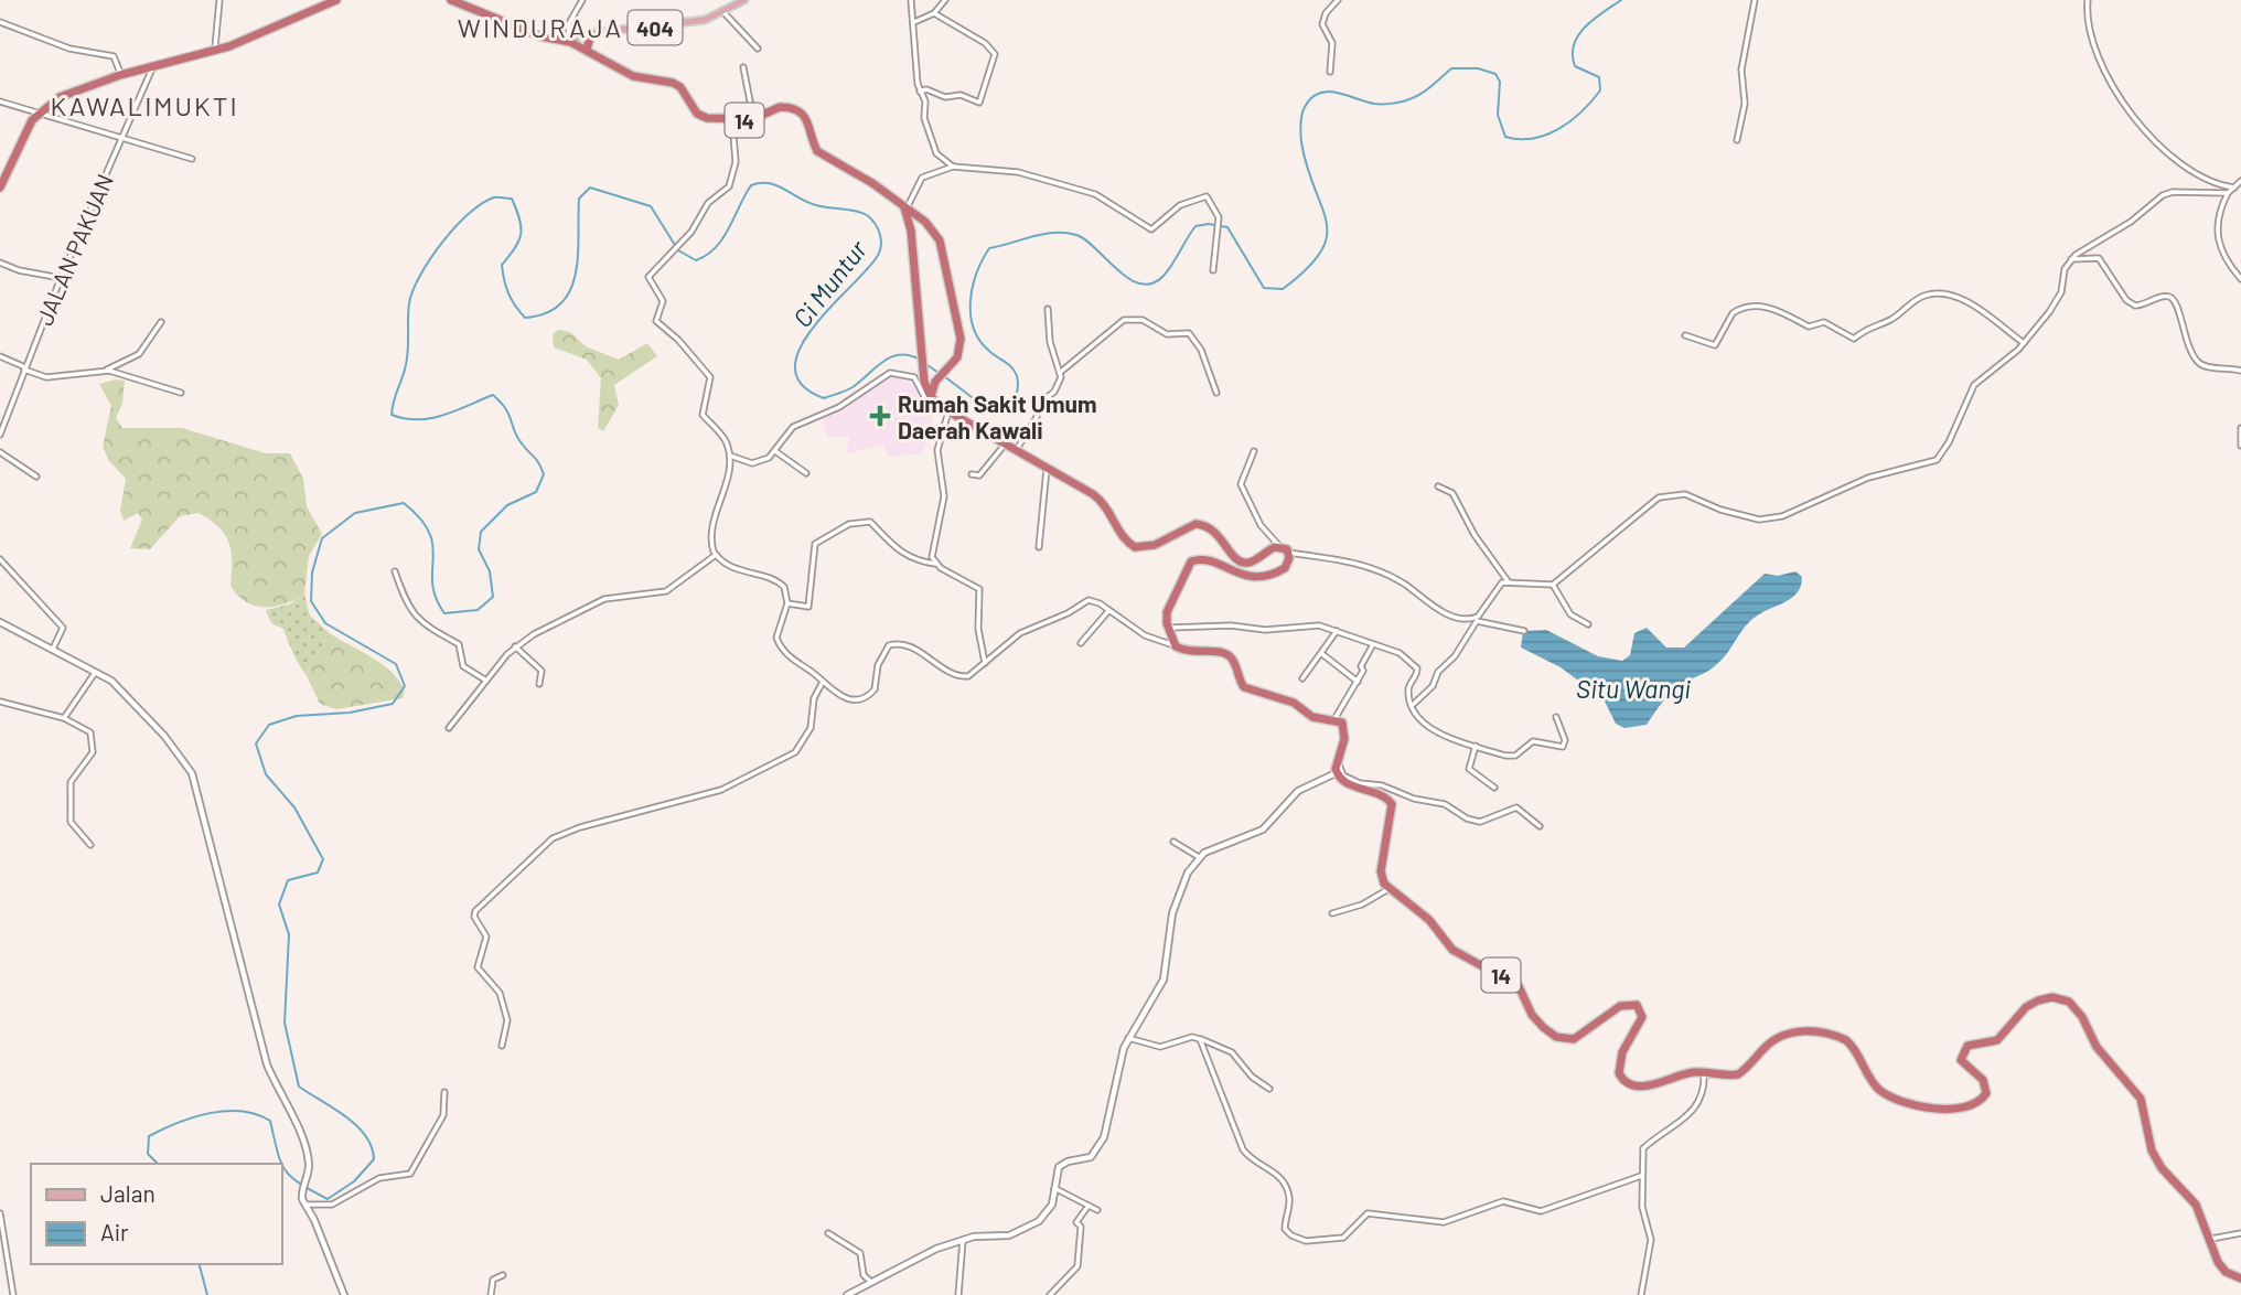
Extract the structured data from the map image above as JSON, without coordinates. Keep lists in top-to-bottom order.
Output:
{
  "streets": {
    "highway": ["14"],
    "main road": ["404"],
    "street": ["JALAN PAKUAN"]
  },
  "crossings": [
    ["404", "14"]
  ],
  "districts": ["WINDURAJA", "KAWALIMUKTI"],
  "water": ["Ci Muntur", "Situ Wangi"],
  "places": {
    "health": ["Rumah Sakit Umum Daerah Kawali"]
  },
  "legend": ["Jalan", "Air"]
}
